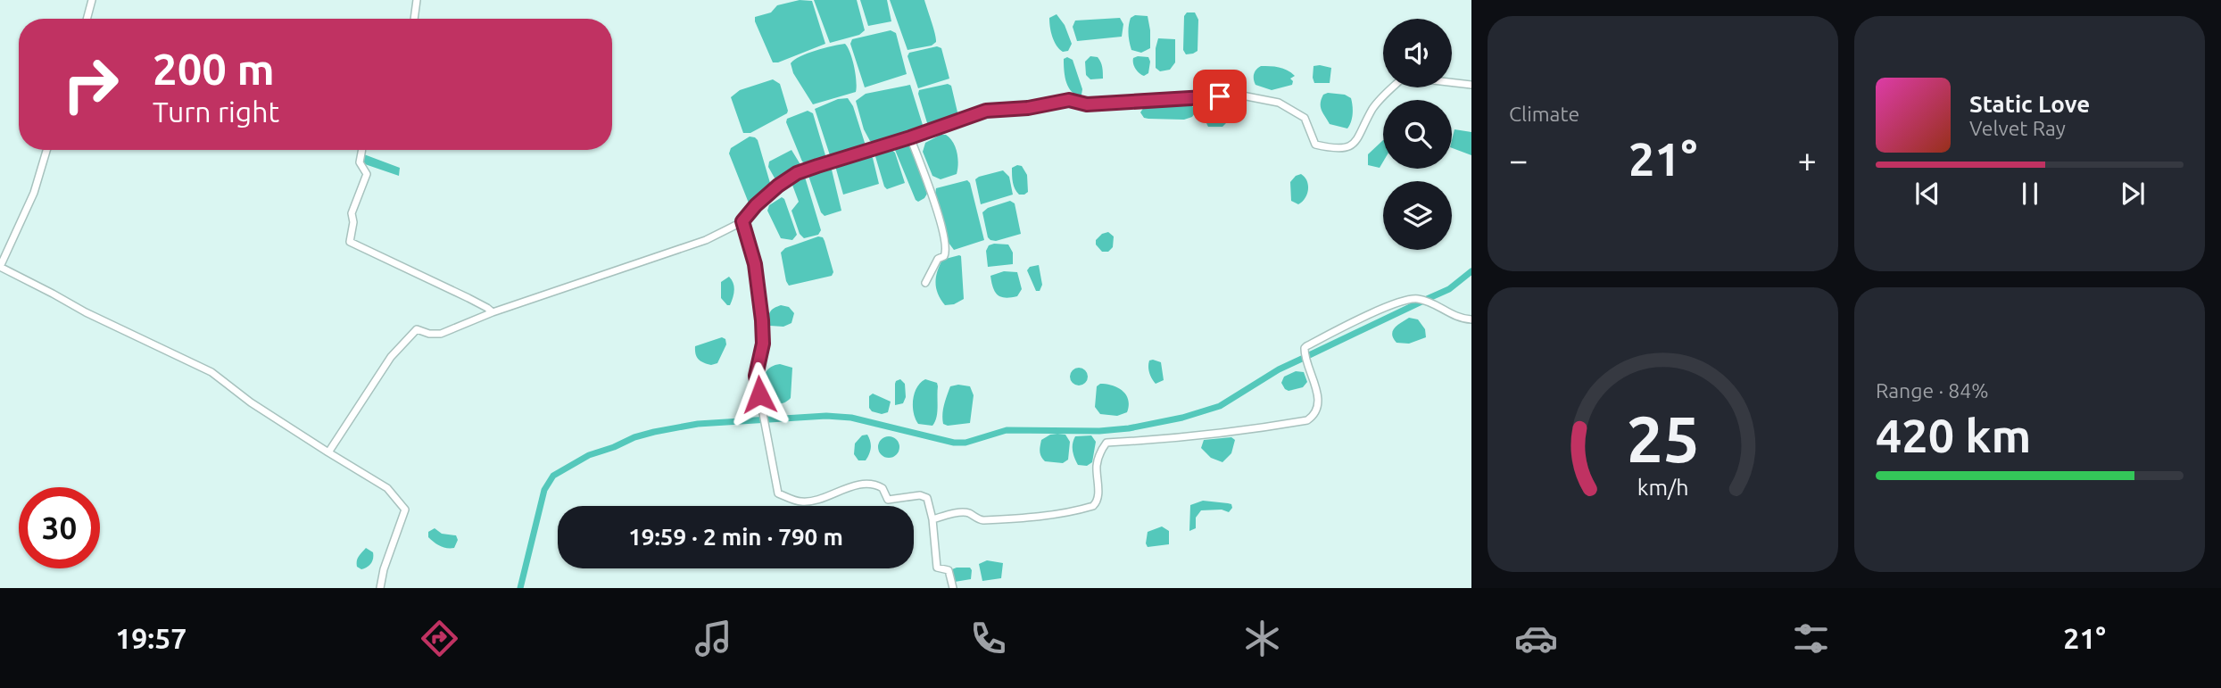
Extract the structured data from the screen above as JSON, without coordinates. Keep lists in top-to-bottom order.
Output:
{
  "page": {
    "tile": [
      "Climate",
      ["Range · 84%", "420 km"]
    ],
    "turn": ["200 m", "Turn right"],
    "song": ["Static Love", "Velvet Ray"],
    "heat": ["−", "21°", "+"],
    "limit": "30",
    "trip": "19:59 · 2 min · 790 m",
    "tabs": ["19:57", "21°"],
    "gauge": ["25", "km/h"]
  }
}
